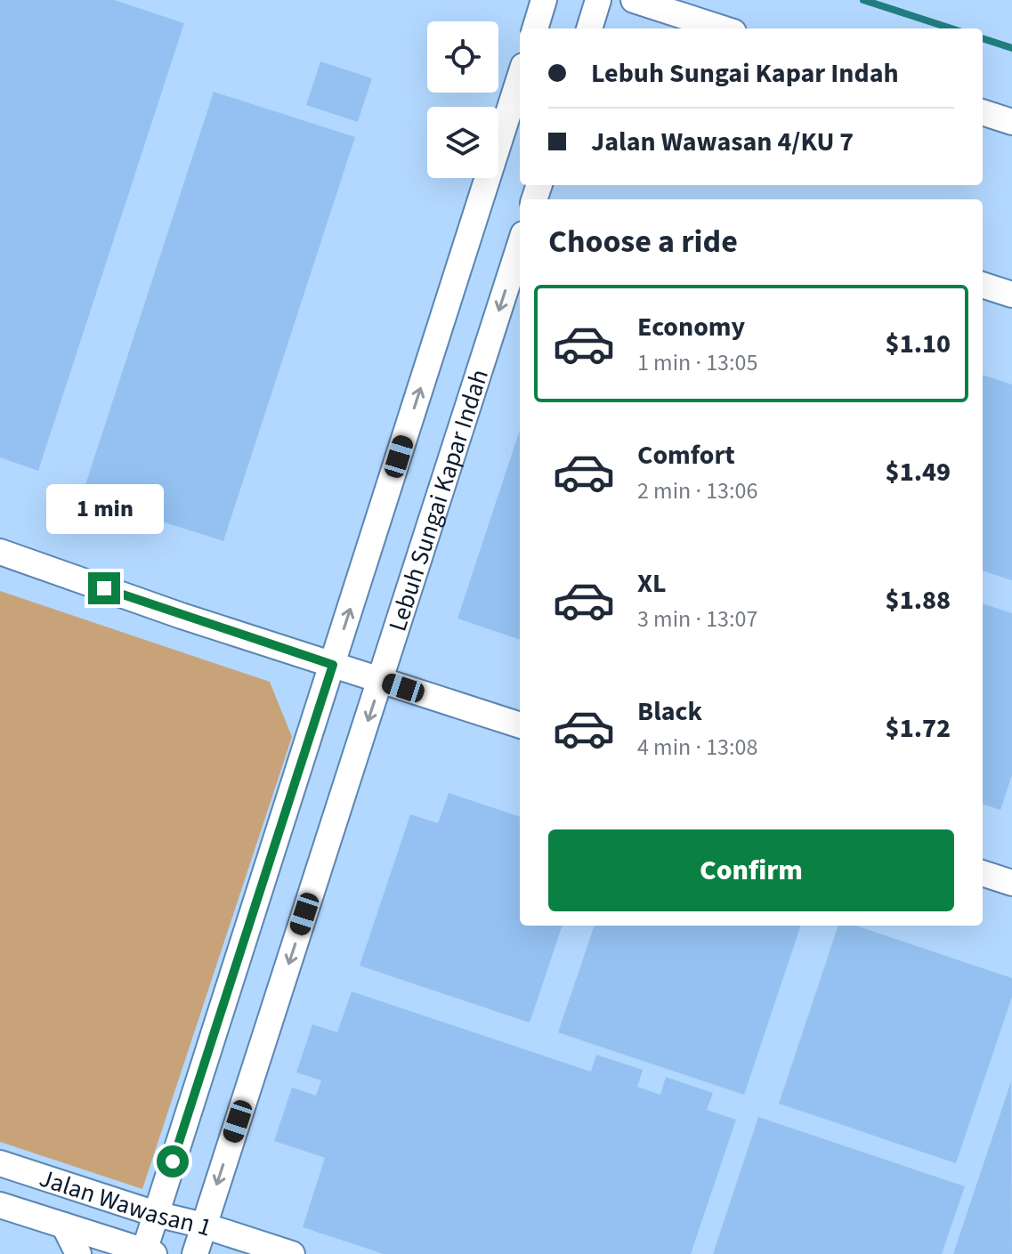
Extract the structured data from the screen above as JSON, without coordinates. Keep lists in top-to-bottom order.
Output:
{
  "streets": {
    "street": ["Lebuh Sungai Kapar Indah", "Jalan Wawasan 1"]
  },
  "crossings": [
    ["Lebuh Sungai Kapar Indah", "Jalan Wawasan 1"]
  ],
  "page": {
    "banner": ["Lebuh Sungai Kapar Indah", "Jalan Wawasan 4/KU 7"],
    "heading": "Choose a ride",
    "list": [
      {
        "name": "Economy",
        "note": "1 min · 13:05",
        "value": "$1.10"
      },
      {
        "name": "Comfort",
        "note": "2 min · 13:06",
        "value": "$1.49"
      },
      {
        "name": "XL",
        "note": "3 min · 13:07",
        "value": "$1.88"
      },
      {
        "name": "Black",
        "note": "4 min · 13:08",
        "value": "$1.72"
      }
    ],
    "bubble": "1 min",
    "buttons": "Confirm"
  }
}
